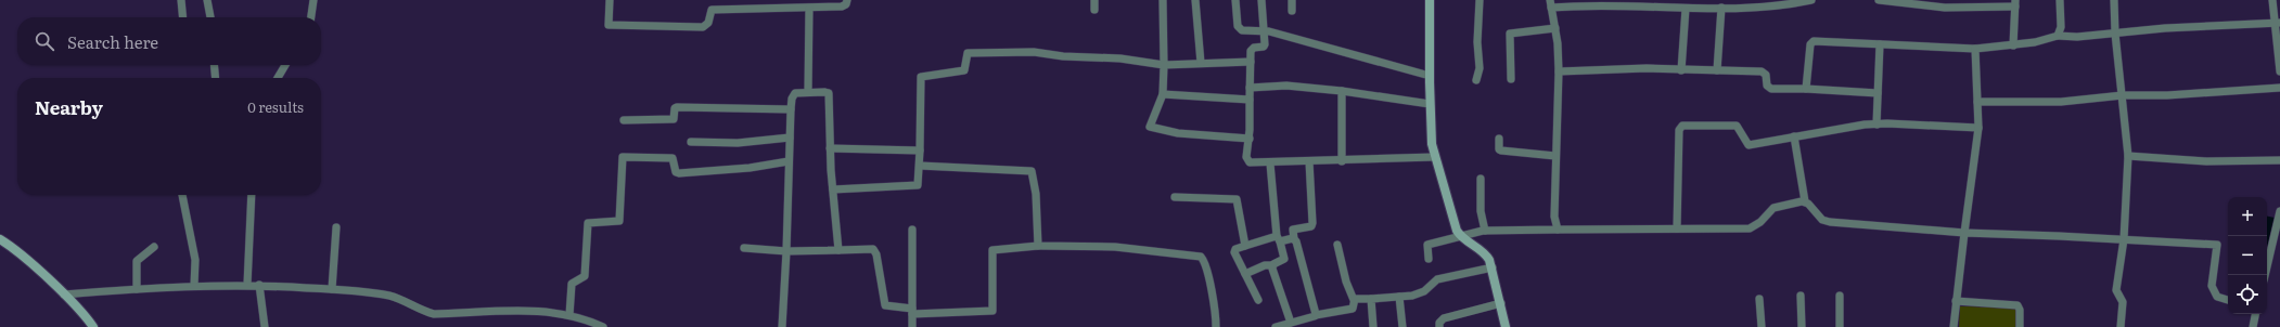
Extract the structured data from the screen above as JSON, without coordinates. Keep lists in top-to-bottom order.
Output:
{
  "page": {
    "search": "Search here",
    "heading": ["Nearby", "0 results"],
    "map_buttons": ["+", "−"]
  }
}
